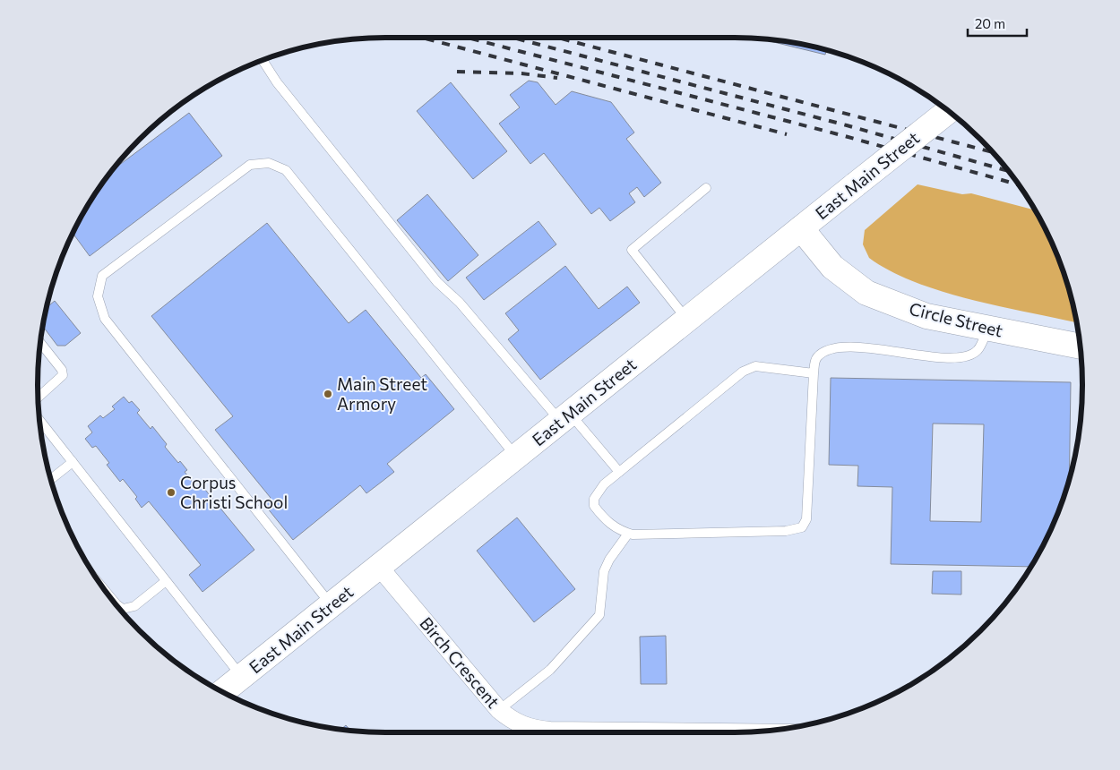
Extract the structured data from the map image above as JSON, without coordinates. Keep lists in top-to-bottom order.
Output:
{
  "streets": {
    "main road": ["East Main Street", "Circle Street"],
    "street": ["Birch Crescent"]
  },
  "crossings": [
    ["East Main Street", "Circle Street"],
    ["East Main Street", "Birch Crescent"]
  ],
  "places": ["Main Street Armory", "Corpus Christi School"],
  "scale_bar": "20 m"
}
